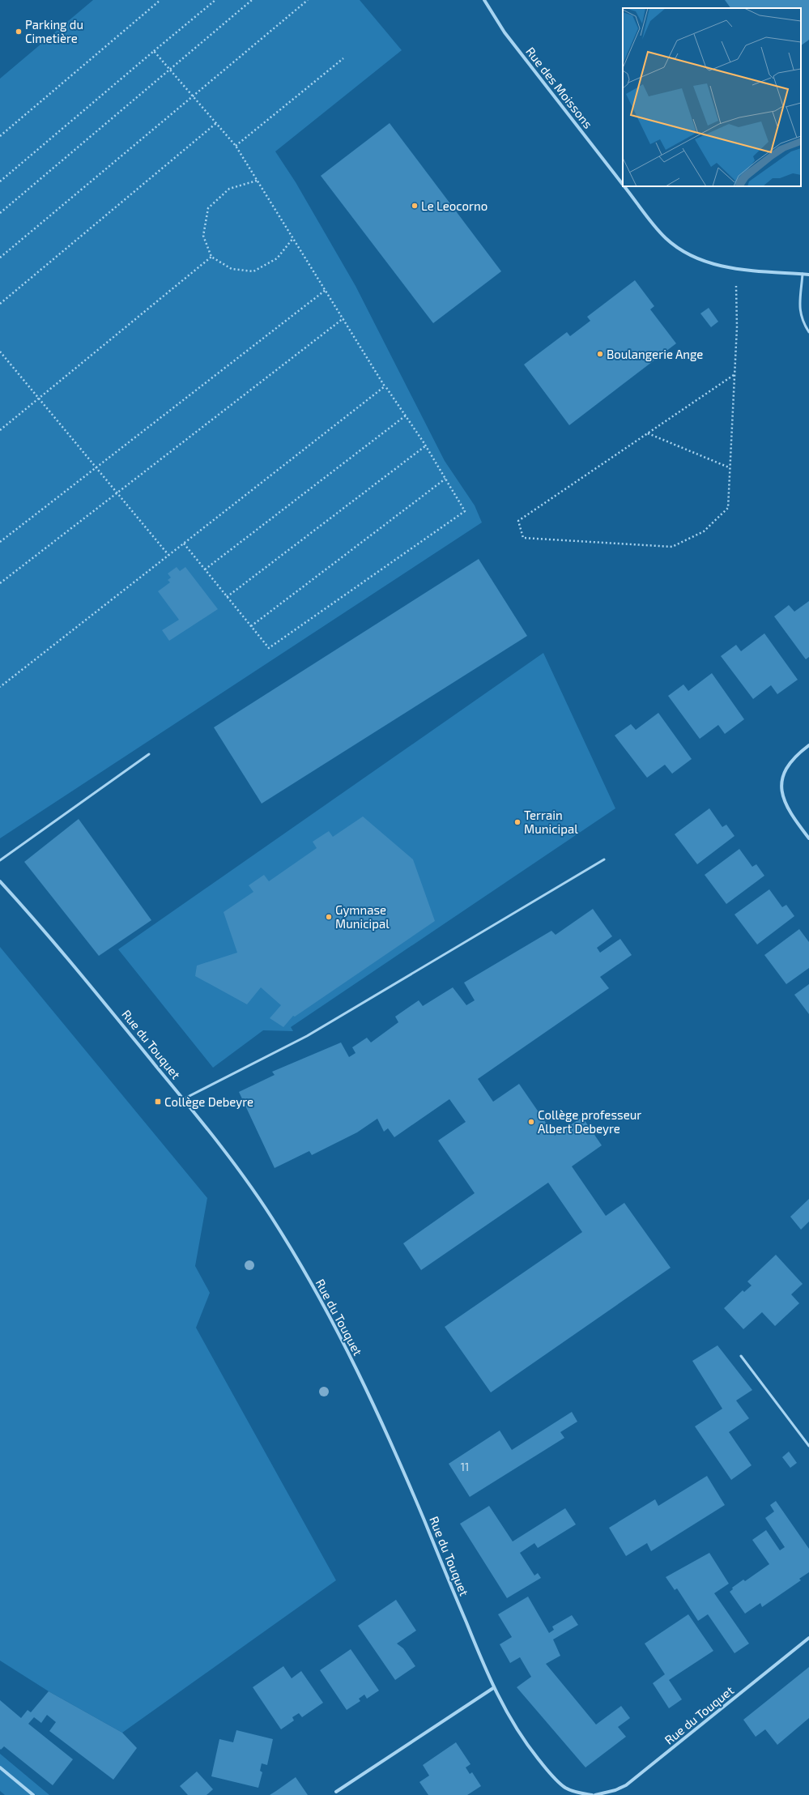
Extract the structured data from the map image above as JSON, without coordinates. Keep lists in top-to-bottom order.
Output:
{
  "streets": {
    "street": ["Rue des Moissons", "Rue du Touquet"]
  },
  "places": {
    "other": [
      "Parking du Cimetière",
      "Le Leocorno",
      "Boulangerie Ange",
      "Terrain Municipal",
      "Gymnase Municipal",
      "Collège professeur Albert Debeyre"
    ],
    "transit": ["Collège Debeyre"]
  },
  "house_numbers": ["11"]
}
